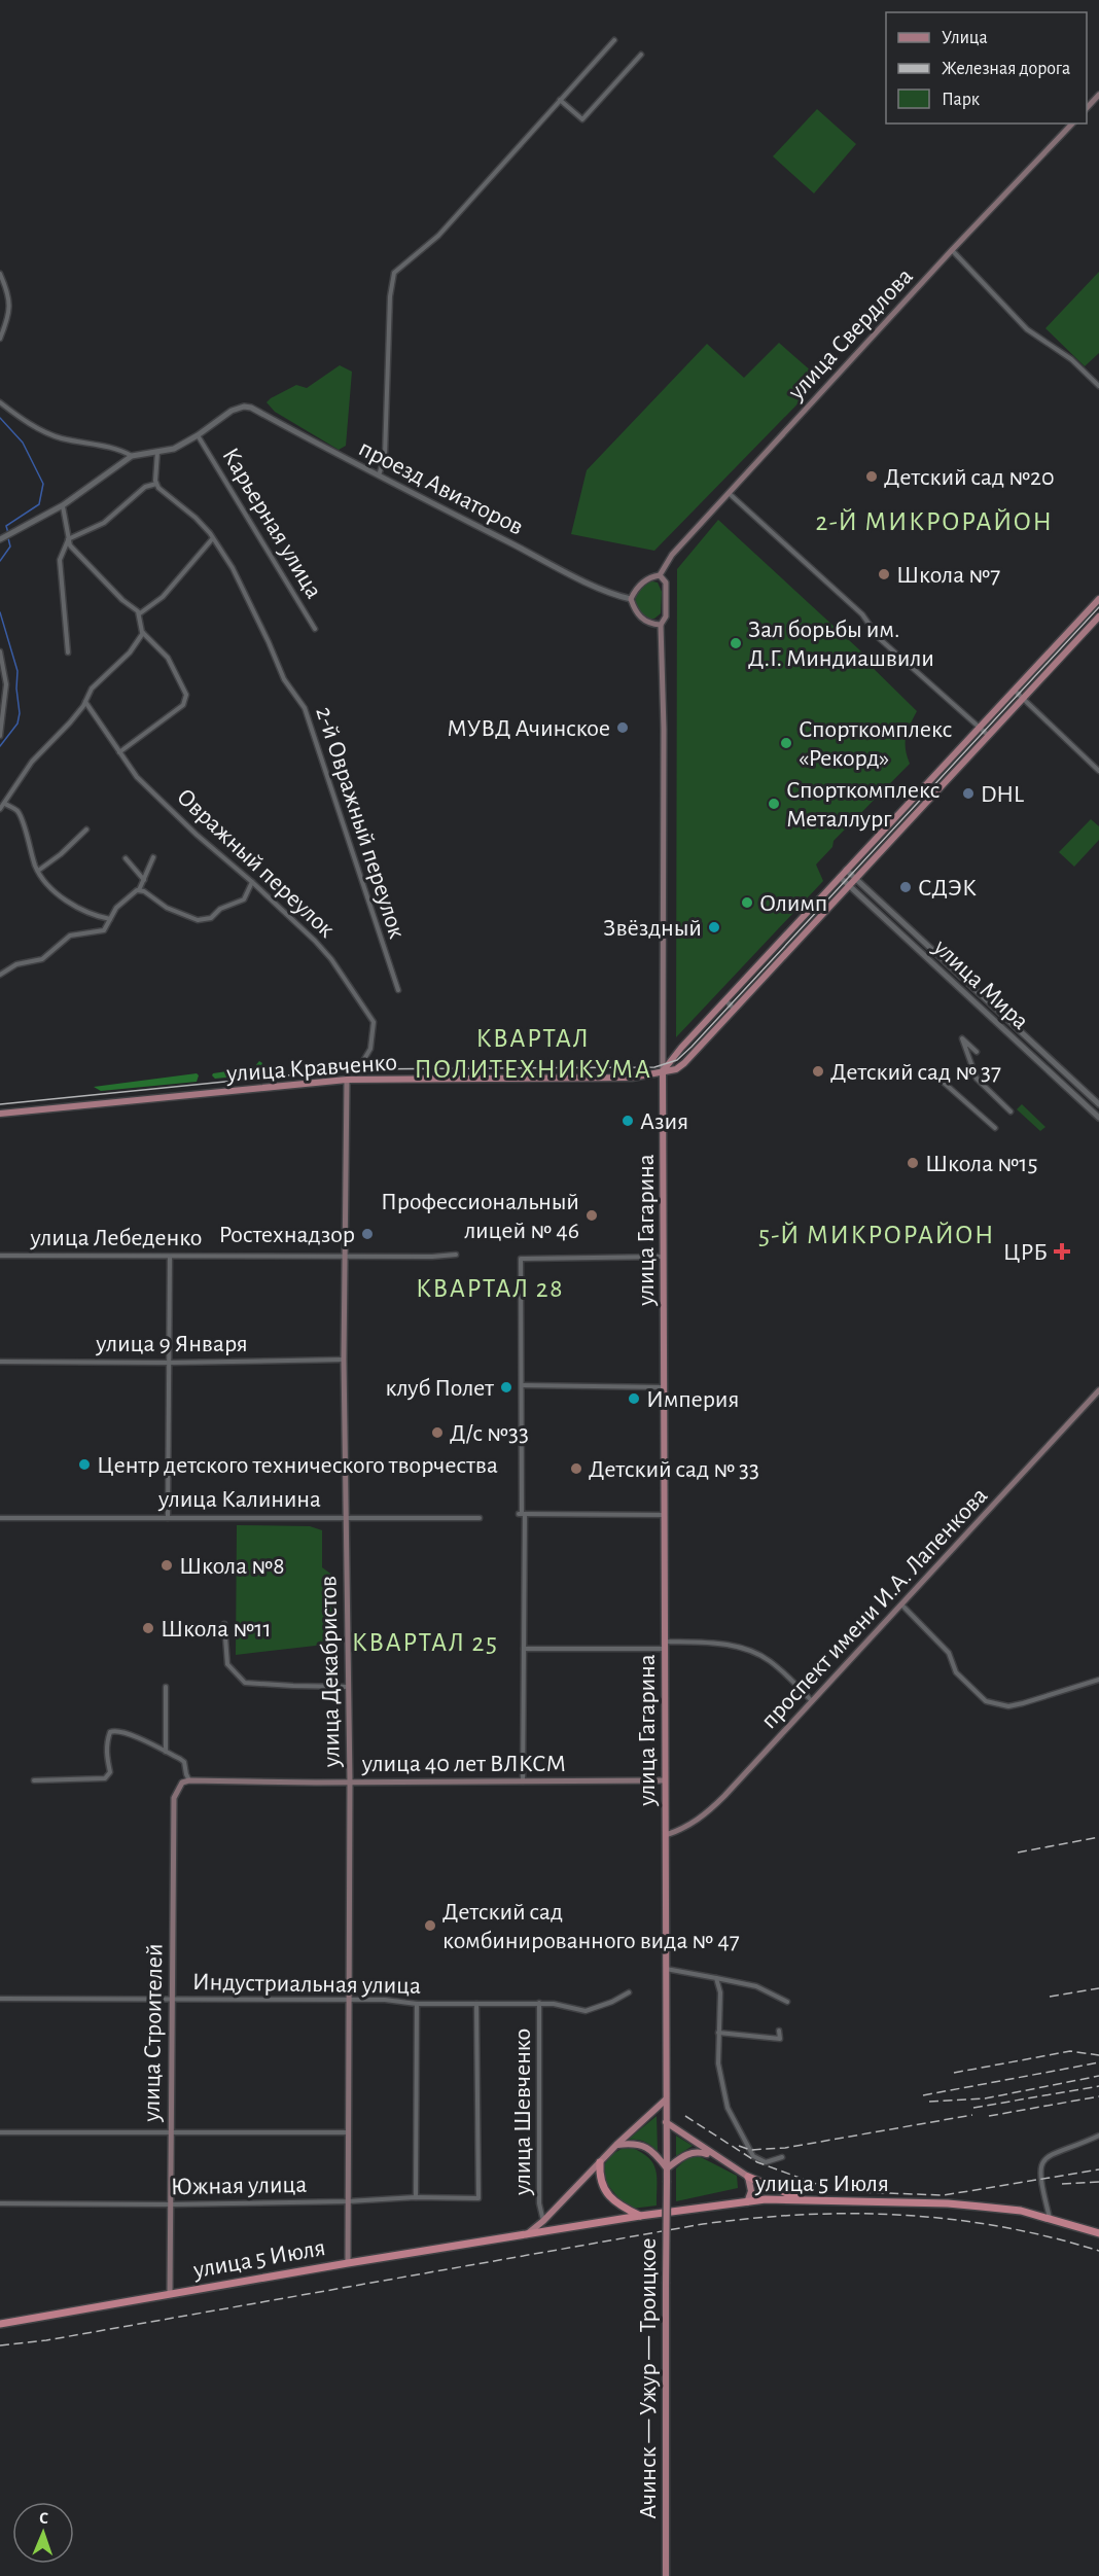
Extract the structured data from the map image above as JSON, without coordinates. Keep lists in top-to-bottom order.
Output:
{
  "streets": {
    "highway": ["улица 5 Июля"],
    "main road": [
      "улица Свердлова",
      "улица Кравченко",
      "улица Гагарина",
      "проспект имени И.А. Лапенкова",
      "улица Декабристов",
      "улица 40 лет ВЛКСМ",
      "улица Строителей",
      "Ачинск — Ужур — Троицкое"
    ],
    "street": [
      "проезд Авиаторов",
      "Карьерная улица",
      "2-й Овражный переулок",
      "Овражный переулок",
      "улица Мира",
      "улица Лебеденко",
      "улица 9 Января",
      "улица Калинина",
      "Индустриальная улица",
      "улица Шевченко",
      "Южная улица"
    ]
  },
  "crossings": [
    ["улица Свердлова", "проезд Авиаторов"],
    ["улица Свердлова", "улица Гагарина"],
    ["проезд Авиаторов", "Карьерная улица"],
    ["проезд Авиаторов", "улица Гагарина"],
    ["улица Мира", "улица Кравченко"],
    ["улица Кравченко", "улица Гагарина"],
    ["улица Кравченко", "улица Декабристов"],
    ["улица Гагарина", "проспект имени И.А. Лапенкова"],
    ["улица Гагарина", "улица 40 лет ВЛКСМ"],
    ["улица Гагарина", "Ачинск — Ужур — Троицкое"],
    ["улица Лебеденко", "улица Декабристов"],
    ["улица 9 Января", "улица Декабристов"],
    ["улица Калинина", "улица Декабристов"],
    ["улица Декабристов", "улица 40 лет ВЛКСМ"],
    ["улица Декабристов", "Индустриальная улица"],
    ["улица Декабристов", "улица 5 Июля"],
    ["улица Декабристов", "Южная улица"],
    ["улица 40 лет ВЛКСМ", "улица Строителей"],
    ["Индустриальная улица", "улица Строителей"],
    ["Индустриальная улица", "улица Шевченко"],
    ["Индустриальная улица", "Южная улица"],
    ["улица Строителей", "улица 5 Июля"],
    ["улица Строителей", "Южная улица"]
  ],
  "districts": [
    "2-Й МИКРОРАЙОН",
    "КВАРТАЛ ПОЛИТЕХНИКУМА",
    "5-Й МИКРОРАЙОН",
    "КВАРТАЛ 28",
    "КВАРТАЛ 25"
  ],
  "places": {
    "other": [
      "Детский сад №20",
      "Школа №7",
      "Зал борьбы им. Д.Г. Миндиашвили",
      "МУВД Ачинское",
      "Спорткомплекс «Рекорд»",
      "DHL",
      "Спорткомплекс Металлург",
      "СДЭК",
      "Олимп",
      "Звёздный",
      "Детский сад № 37",
      "Азия",
      "Школа №15",
      "Профессиональный лицей № 46",
      "Ростехнадзор",
      "клуб Полет",
      "Империя",
      "Д/с №33",
      "Центр детского технического творчества",
      "Детский сад № 33",
      "Школа №8",
      "Школа №11",
      "Детский сад комбинированного вида № 47"
    ],
    "health": ["ЦРБ"]
  },
  "legend": ["Улица", "Железная дорога", "Парк"],
  "north": "top"
}
